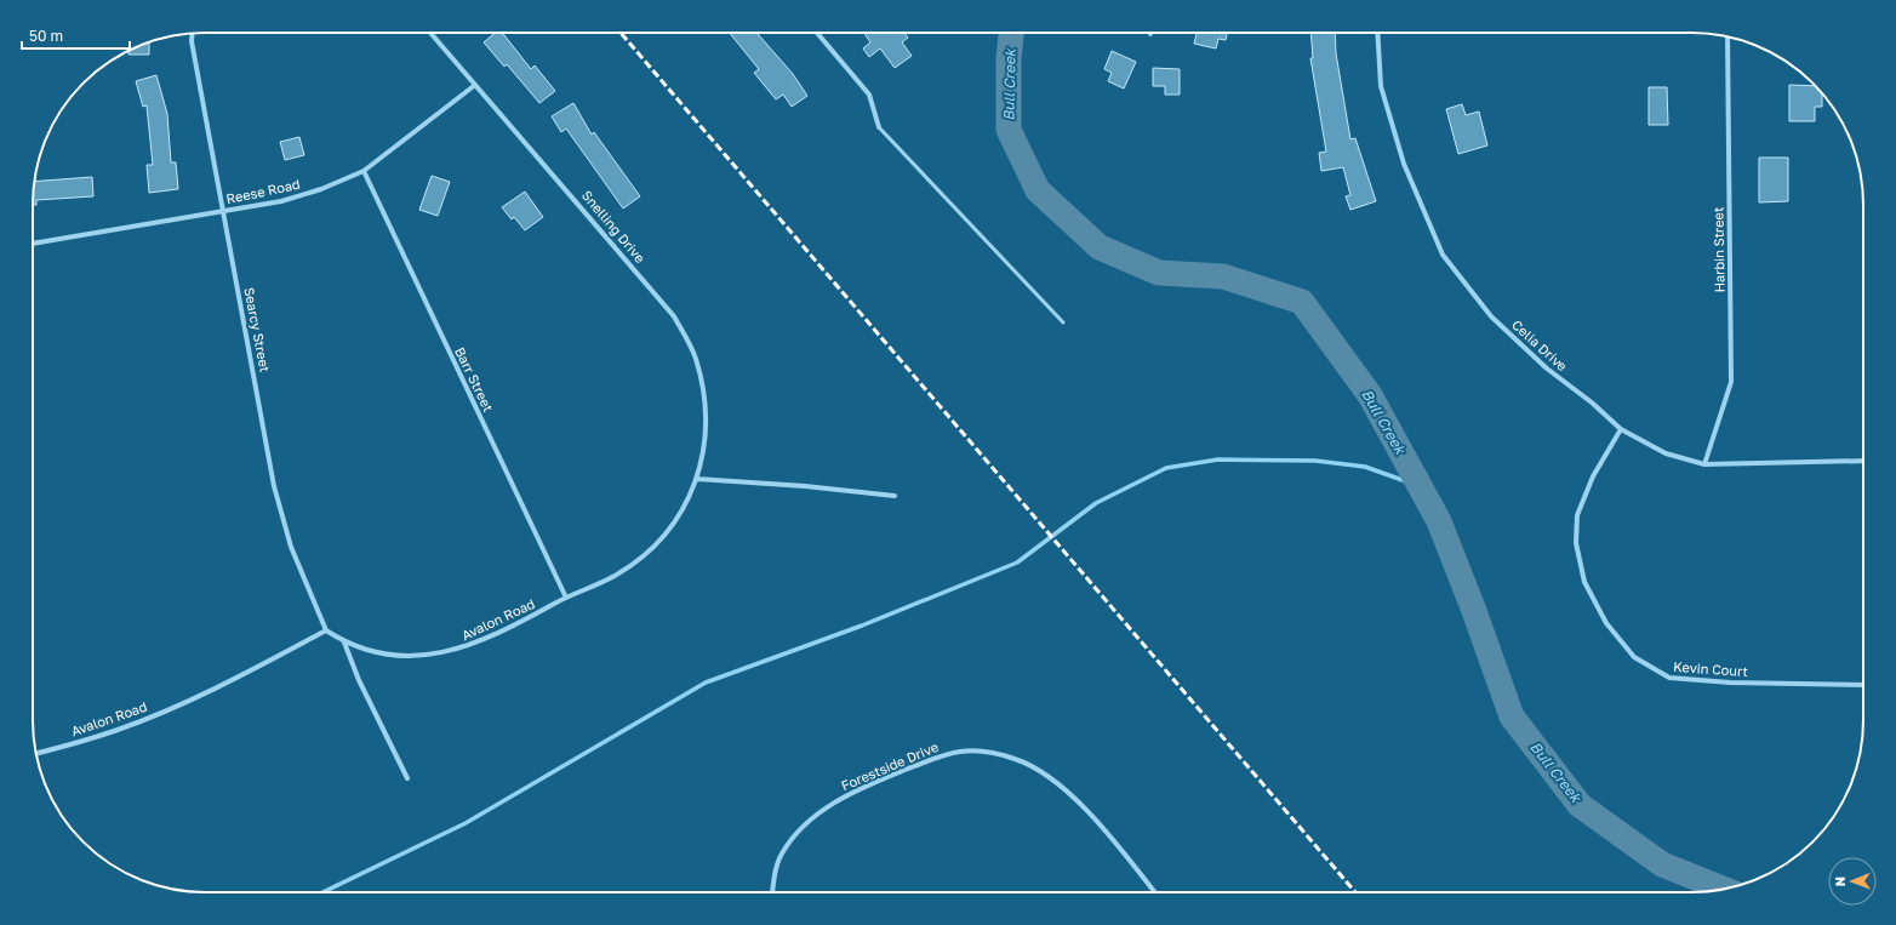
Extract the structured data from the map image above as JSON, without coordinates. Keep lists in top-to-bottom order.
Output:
{
  "streets": {
    "street": [
      "Reese Road",
      "Snelling Drive",
      "Harbin Street",
      "Searcy Street",
      "Celia Drive",
      "Barr Street",
      "Avalon Road",
      "Kevin Court",
      "Forestside Drive"
    ]
  },
  "crossings": [
    ["Reese Road", "Snelling Drive"],
    ["Reese Road", "Searcy Street"],
    ["Reese Road", "Barr Street"],
    ["Snelling Drive", "Avalon Road"],
    ["Harbin Street", "Celia Drive"],
    ["Searcy Street", "Avalon Road"],
    ["Celia Drive", "Kevin Court"],
    ["Barr Street", "Avalon Road"]
  ],
  "water": ["Bull Creek"],
  "scale_bar": "50 m",
  "north": "left"
}
